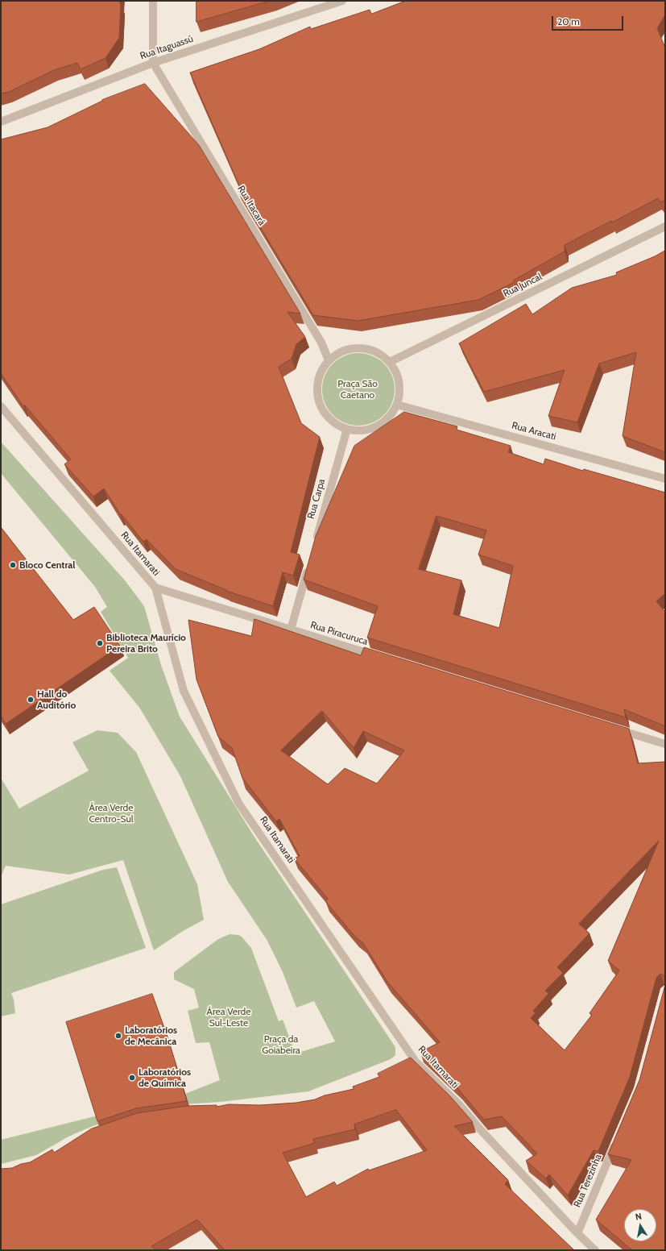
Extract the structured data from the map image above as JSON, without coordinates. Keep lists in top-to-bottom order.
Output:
{
  "streets": {
    "street": [
      "Rua Itaguassú",
      "Rua Itacará",
      "Rua Juncal",
      "Rua Aracati",
      "Rua Carpa",
      "Rua Itamarati",
      "Rua Piracuruca",
      "Rua Terezinha"
    ]
  },
  "crossings": [
    ["Rua Itaguassú", "Rua Itacará"],
    ["Rua Itacará", "Rua Juncal"],
    ["Rua Itacará", "Rua Aracati"],
    ["Rua Itacará", "Rua Carpa"],
    ["Rua Juncal", "Rua Aracati"],
    ["Rua Juncal", "Rua Carpa"],
    ["Rua Aracati", "Rua Carpa"],
    ["Rua Itamarati", "Rua Piracuruca"],
    ["Rua Itamarati", "Rua Terezinha"]
  ],
  "parks": [
    "Praça São Caetano",
    "Área Verde Centro-Sul",
    "Área Verde Sul-Leste",
    "Praça da Goiabeira"
  ],
  "places": [
    "Bloco Central",
    "Biblioteca Maurício Pereira Brito",
    "Hall do Auditório",
    "Laboratórios de Mecânica",
    "Laboratórios de Química"
  ],
  "scale_bar": "20 m",
  "north": "top"
}
